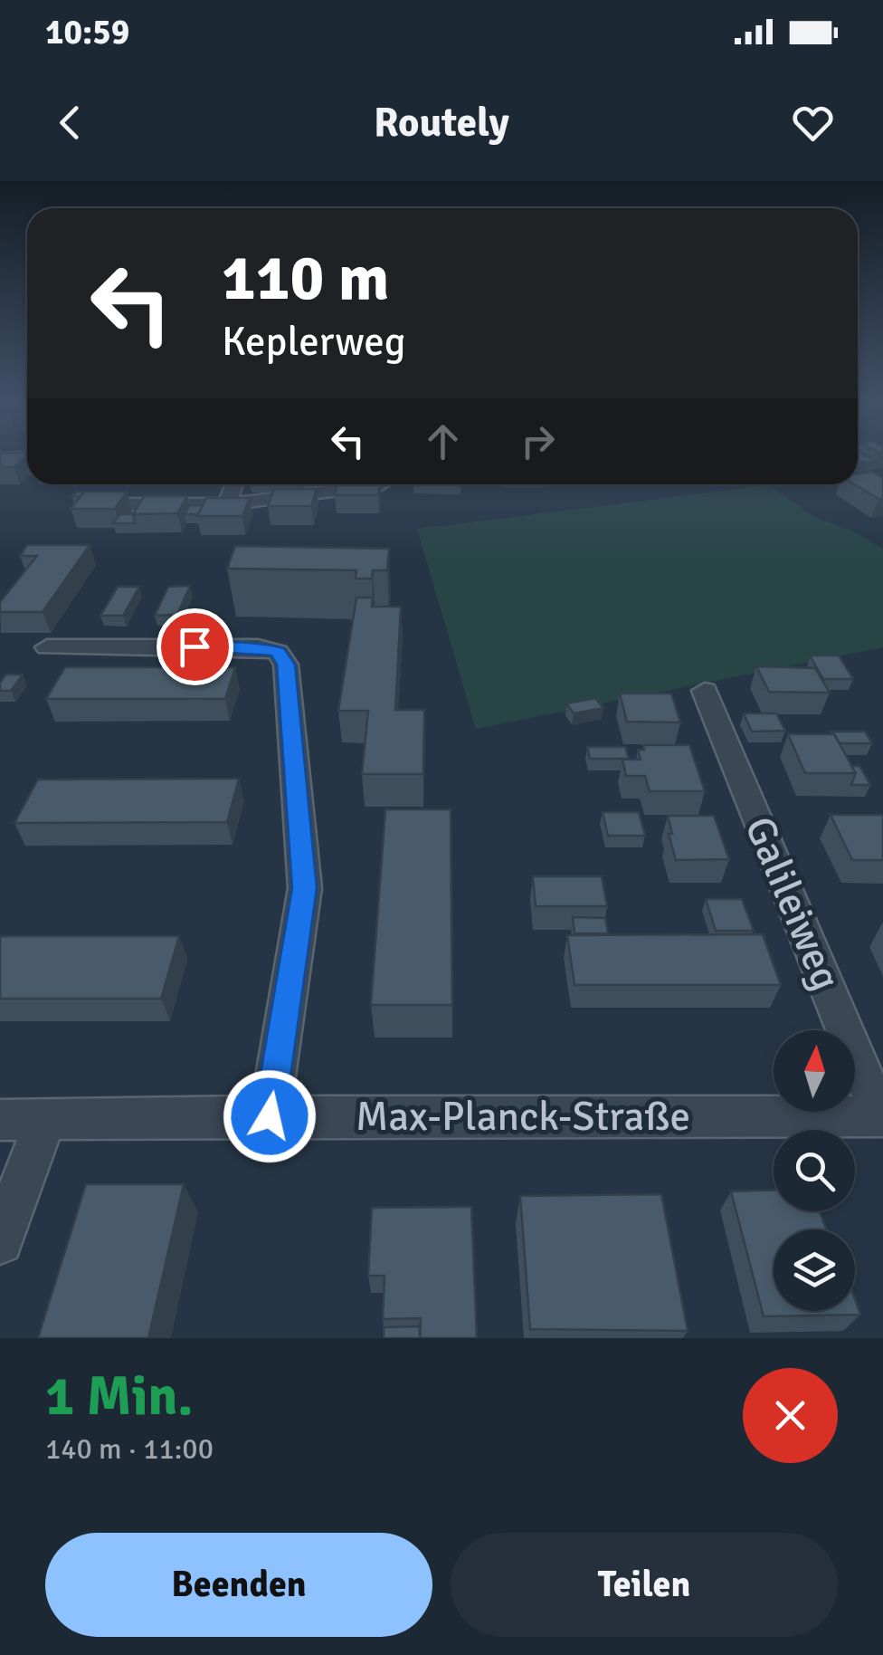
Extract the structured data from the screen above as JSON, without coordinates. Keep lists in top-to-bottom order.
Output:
{
  "streets": {
    "street": ["Galileiweg", "Max-Planck-Straße"]
  },
  "crossings": [
    ["Galileiweg", "Max-Planck-Straße"]
  ],
  "north": "top",
  "page": {
    "status": "10:59",
    "header": "Routely",
    "turn": ["110 m", "Keplerweg"],
    "heading": ["1 Min.", "140 m · 11:00"],
    "buttons": ["Beenden", "Teilen"]
  }
}
